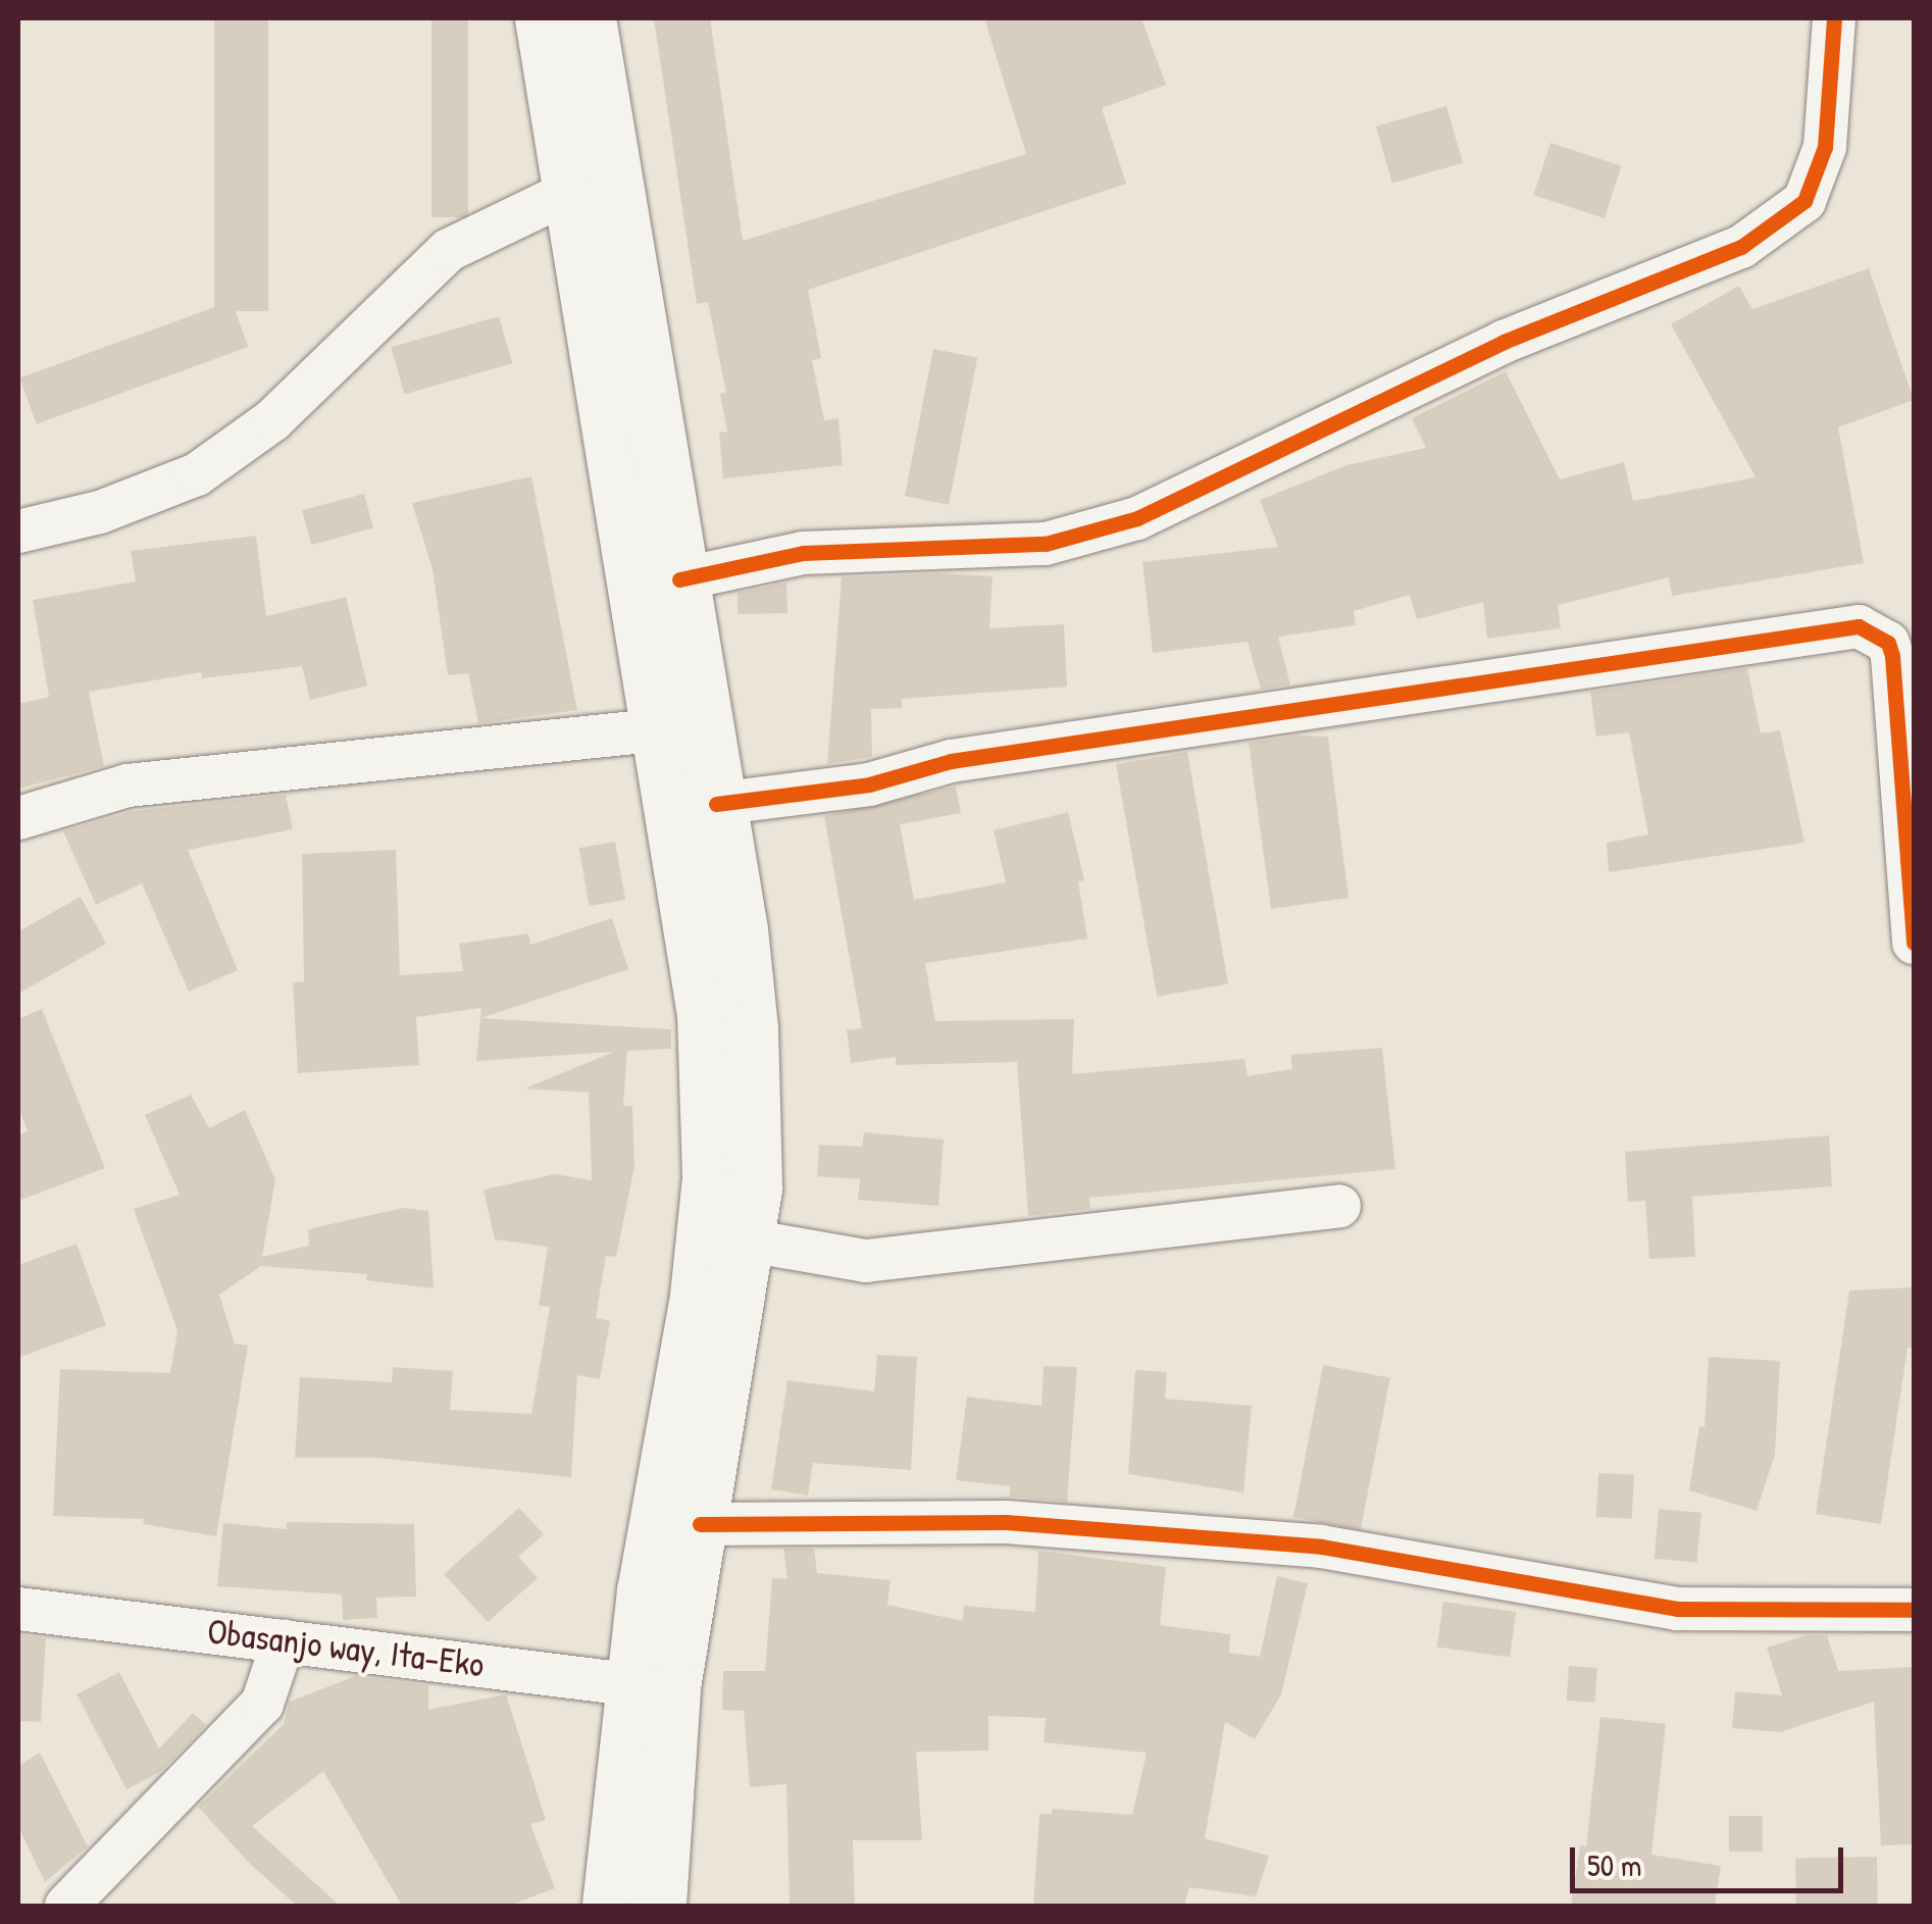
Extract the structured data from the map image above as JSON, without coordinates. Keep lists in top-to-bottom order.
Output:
{
  "streets": {
    "street": ["Obasanjo way, Ita-Eko"]
  },
  "scale_bar": "50 m"
}
